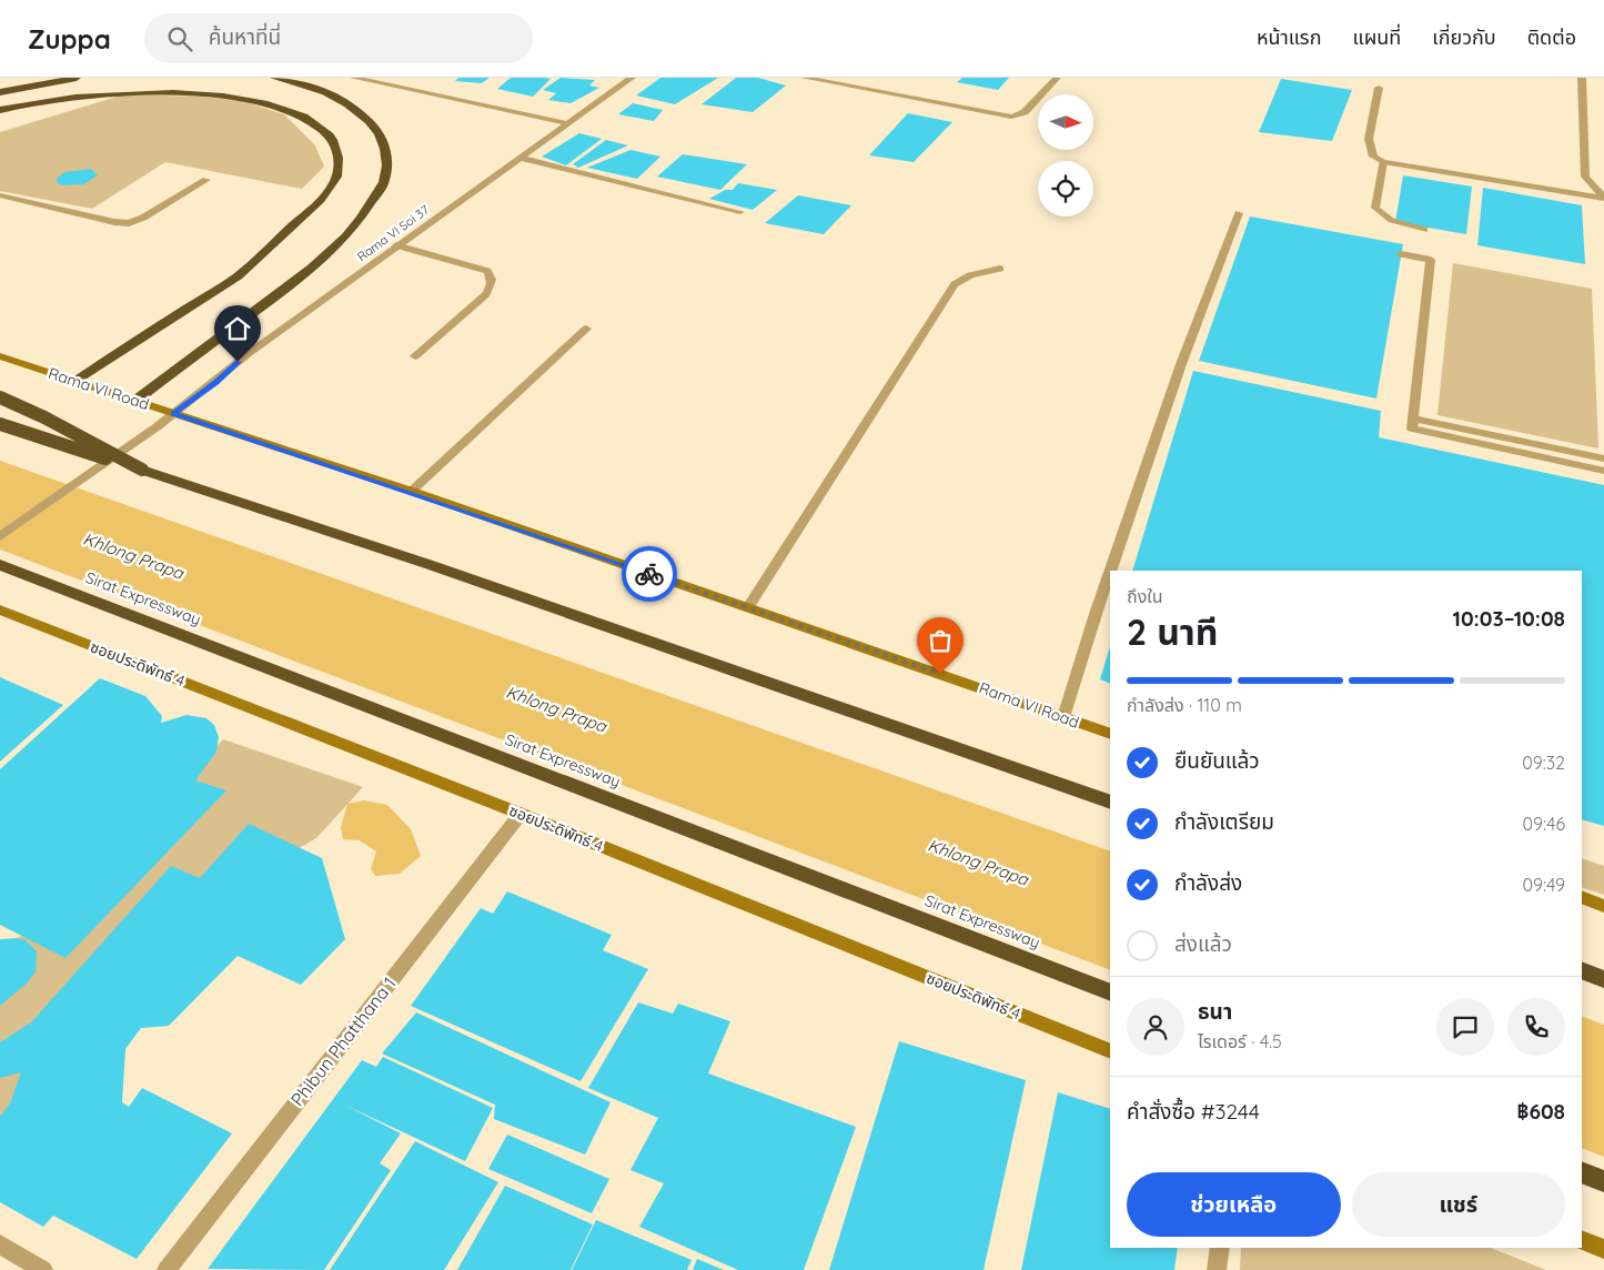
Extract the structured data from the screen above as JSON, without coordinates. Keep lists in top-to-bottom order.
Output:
{
  "streets": {
    "highway": ["Sirat Expressway"],
    "main road": ["Rama VI Road", "ซอยประดิพัทธ์ 4"],
    "street": ["Rama VI Soi 37", "Phibun Phatthana 1"]
  },
  "crossings": [
    ["Rama VI Soi 37", "Rama VI Road"],
    ["ซอยประดิพัทธ์ 4", "Phibun Phatthana 1"]
  ],
  "water": ["Khlong Prapa"],
  "north": "right",
  "page": {
    "header": "Zuppa",
    "search": "ค้นหาที่นี่",
    "nav": [
      "หน้าแรก",
      "แผนที่",
      "เกี่ยวกับ",
      "ติดต่อ"
    ],
    "heading": ["2 นาที", "ถึงใน", "10:03–10:08"],
    "panel": [
      "ธนา",
      "ไรเดอร์ · 4.5",
      "คำสั่งซื้อ #3244",
      "฿608"
    ],
    "bar": "กำลังส่ง · 110 m",
    "list": [
      ["ยืนยันแล้ว", "09:32"],
      ["กำลังเตรียม", "09:46"],
      ["กำลังส่ง", "09:49"],
      "ส่งแล้ว"
    ],
    "buttons": ["ช่วยเหลือ", "แชร์"]
  }
}
